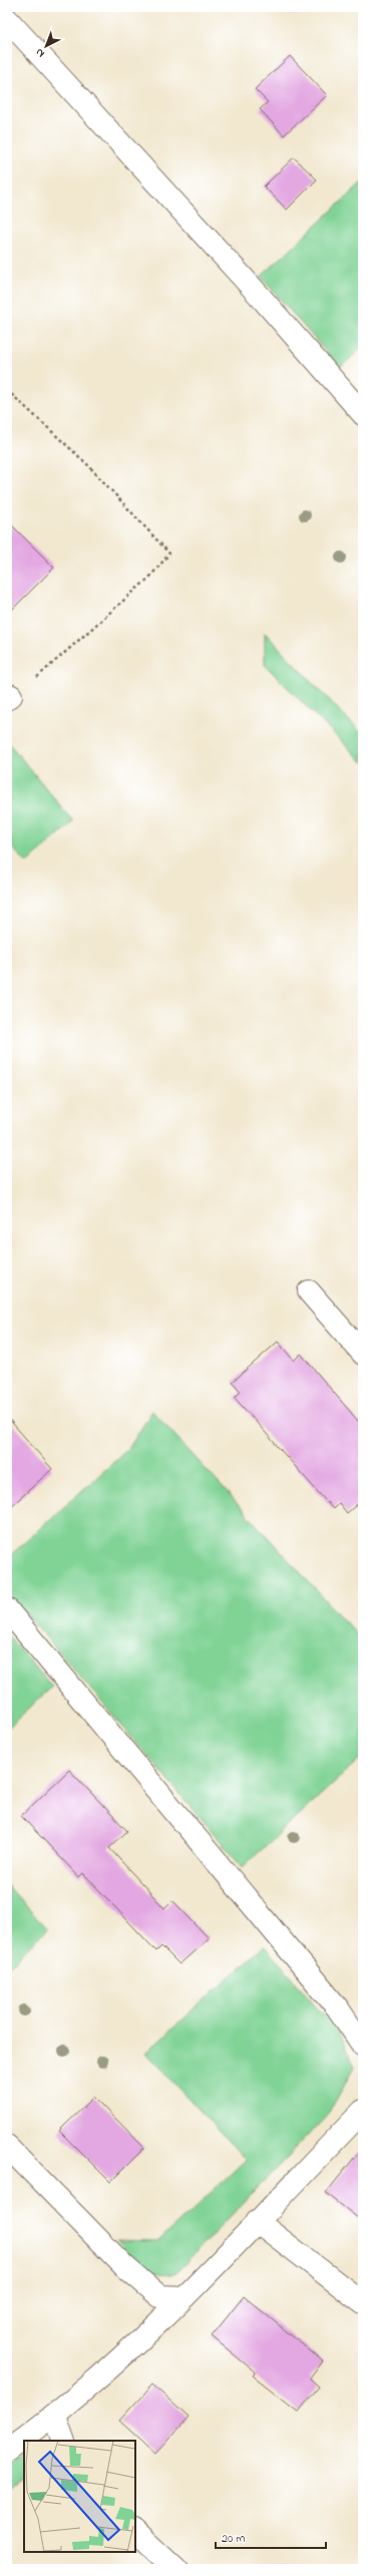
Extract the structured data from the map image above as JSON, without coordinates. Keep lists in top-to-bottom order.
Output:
{
  "scale_bar": "20 m",
  "north": "bottom left"
}
